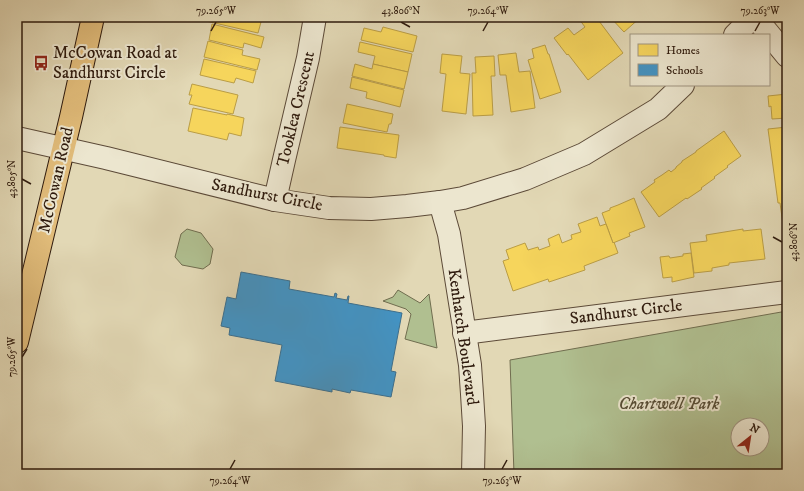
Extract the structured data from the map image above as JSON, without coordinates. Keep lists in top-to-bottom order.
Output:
{
  "streets": {
    "main road": ["McCowan Road"],
    "street": ["Tooklea Crescent", "Sandhurst Circle", "Kenhatch Boulevard"]
  },
  "crossings": [
    ["Tooklea Crescent", "Sandhurst Circle"],
    ["McCowan Road", "Sandhurst Circle"],
    ["Sandhurst Circle", "Kenhatch Boulevard"]
  ],
  "parks": ["Chartwell Park"],
  "places": {
    "bus stop": ["McCowan Road at Sandhurst Circle"]
  },
  "legend": ["Homes", "Schools"],
  "north": "top right",
  "coordinates": [
    "79.265°W",
    "43.806°N",
    "79.264°W",
    "79.263°W",
    "43.805°N"
  ]
}
